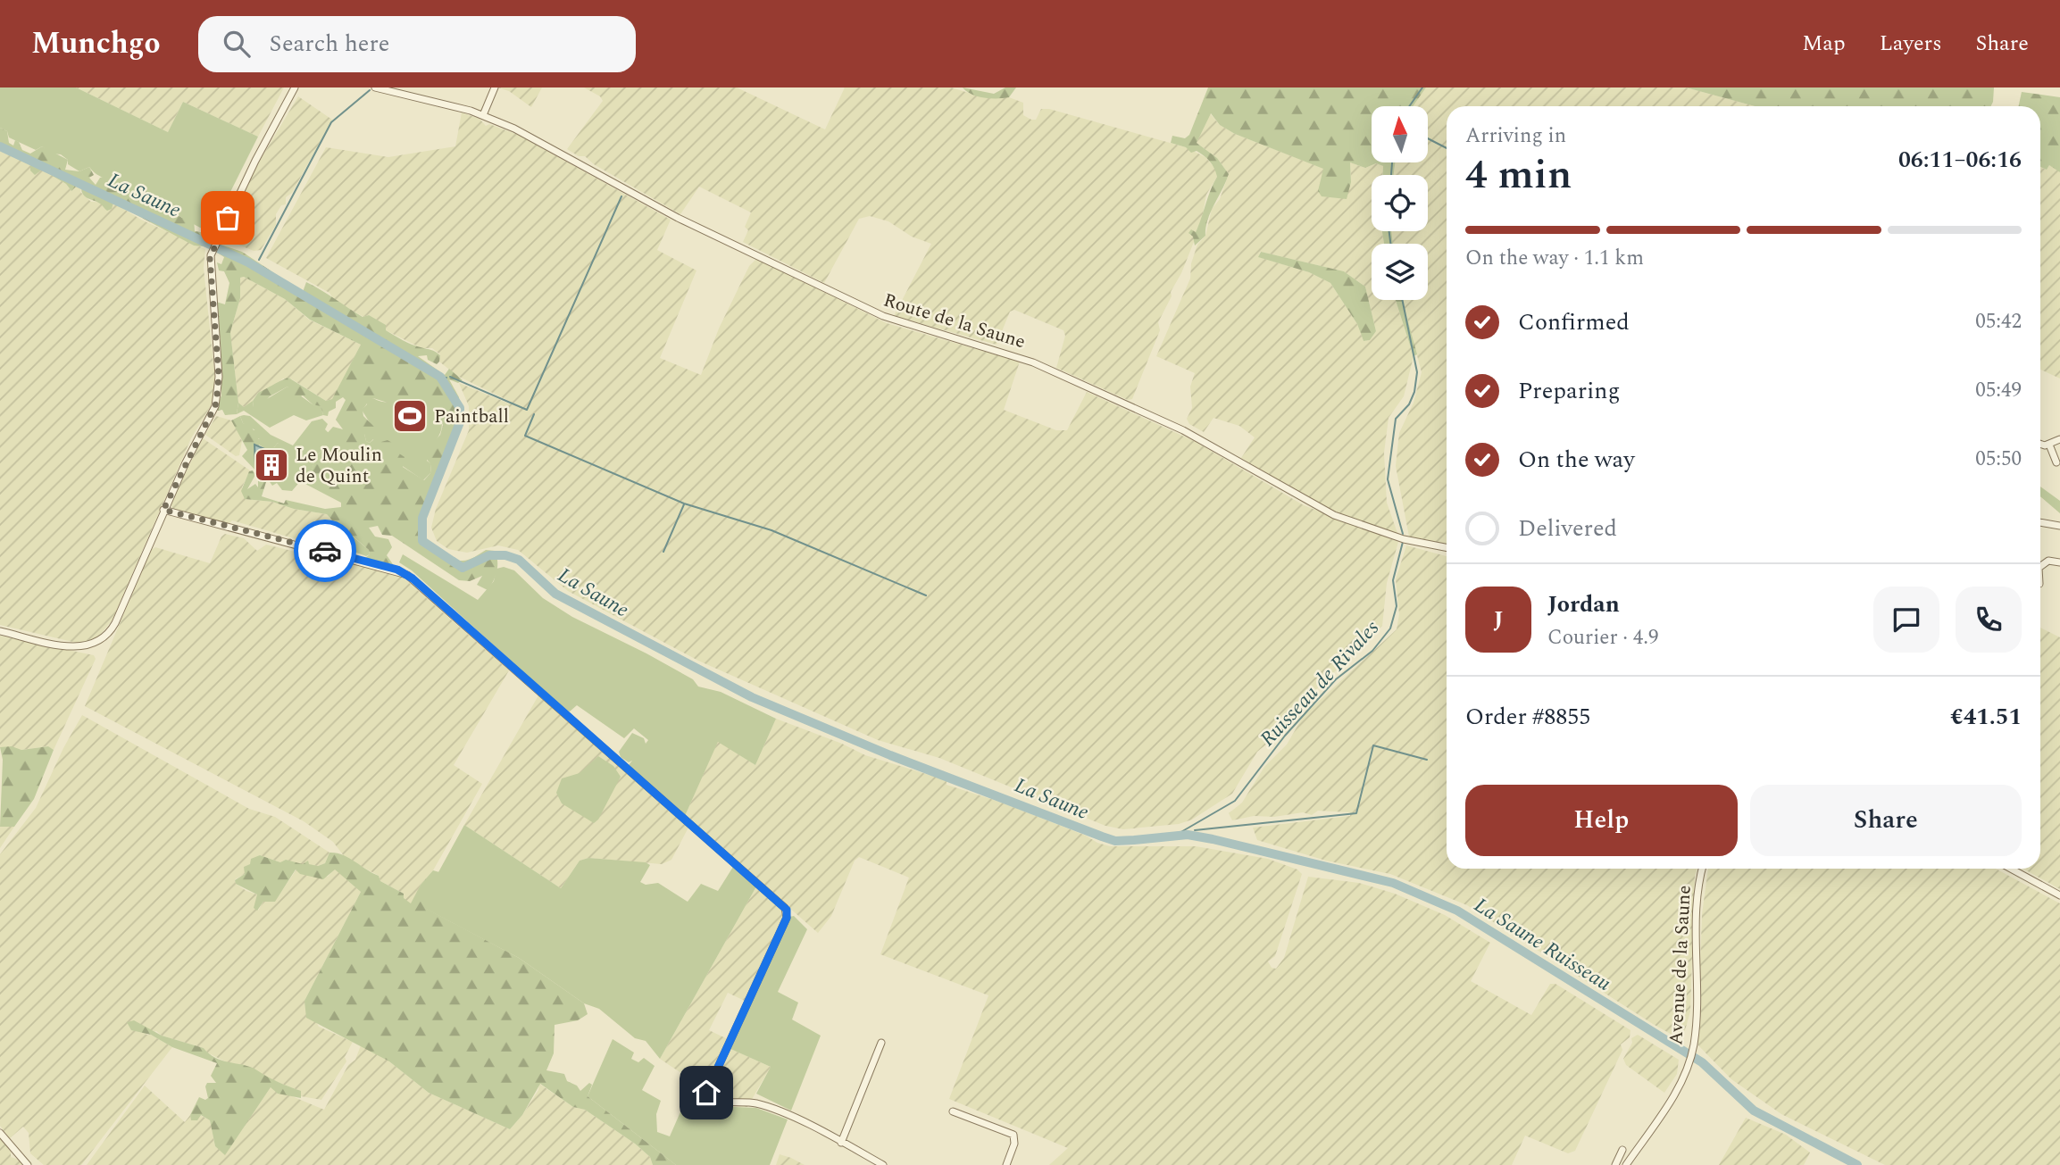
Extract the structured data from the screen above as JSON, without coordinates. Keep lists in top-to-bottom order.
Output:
{
  "streets": {
    "street": ["Route de la Saune", "Avenue de la Saune"]
  },
  "water": ["La Saune", "Ruisseau de Rivales", "La Saune Ruisseau"],
  "places": {
    "sports": ["Paintball"],
    "building": ["Le Moulin de Quint"]
  },
  "north": "top",
  "page": {
    "header": "Munchgo",
    "search": "Search here",
    "nav": ["Map", "Layers", "Share"],
    "heading": ["4 min", "Arriving in", "06:11–06:16"],
    "panel": [
      "Jordan",
      "Courier · 4.9",
      "Order #8855",
      "€41.51"
    ],
    "bar": "On the way · 1.1 km",
    "list": [
      ["Confirmed", "05:42"],
      ["Preparing", "05:49"],
      ["On the way", "05:50"],
      "Delivered"
    ],
    "round": "J",
    "buttons": ["Help", "Share"]
  }
}
